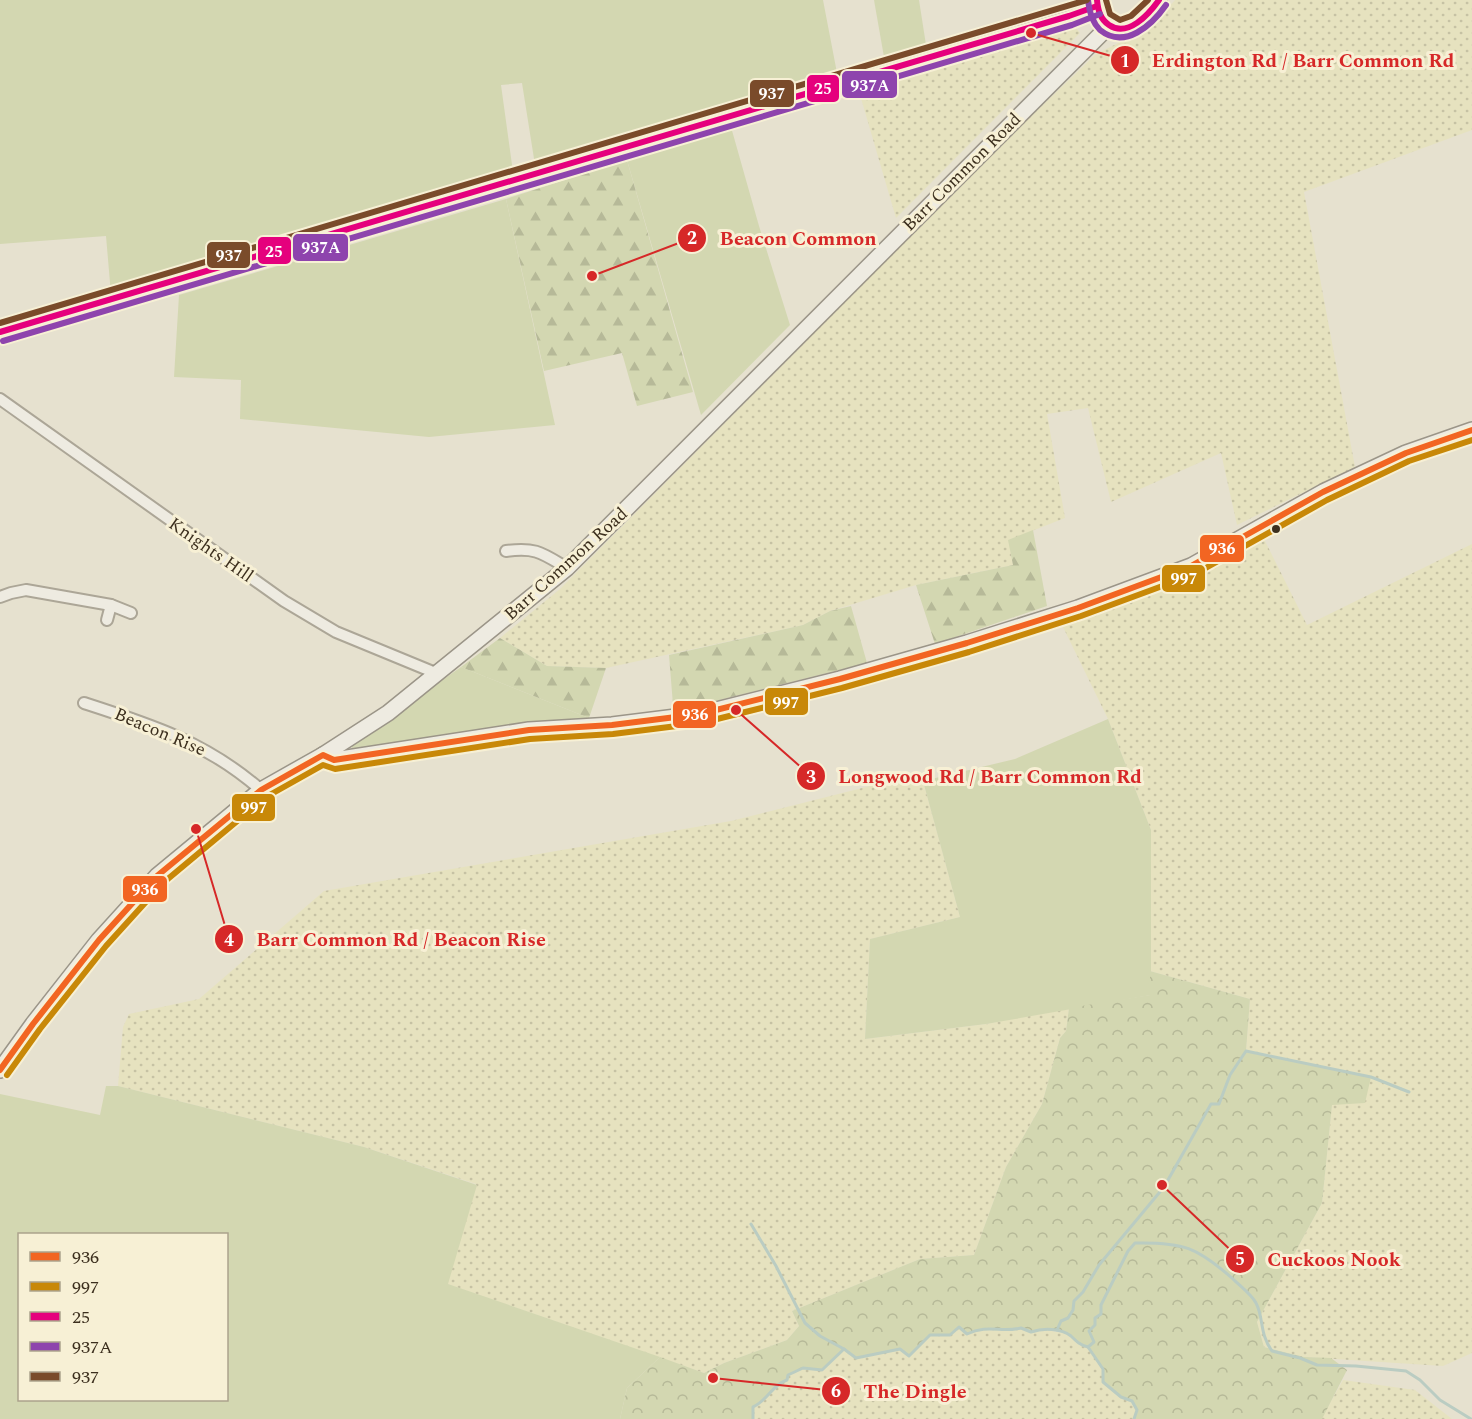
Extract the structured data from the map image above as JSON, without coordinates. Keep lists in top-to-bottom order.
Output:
{
  "streets": {
    "main road": ["Barr Common Road"],
    "street": ["Knights Hill", "Beacon Rise"]
  },
  "crossings": [
    ["Barr Common Road", "Knights Hill"],
    ["Barr Common Road", "Beacon Rise"]
  ],
  "places": [
    "Erdington Rd / Barr Common Rd",
    "Beacon Common",
    "Longwood Rd / Barr Common Rd",
    "Barr Common Rd / Beacon Rise",
    "Cuckoos Nook",
    "The Dingle"
  ],
  "lines": [
    "transit line 25",
    "transit line 937A",
    "transit line 937",
    "transit line 936",
    "transit line 997"
  ],
  "legend": [
    "936",
    "997",
    "25",
    "937A",
    "937"
  ]
}
